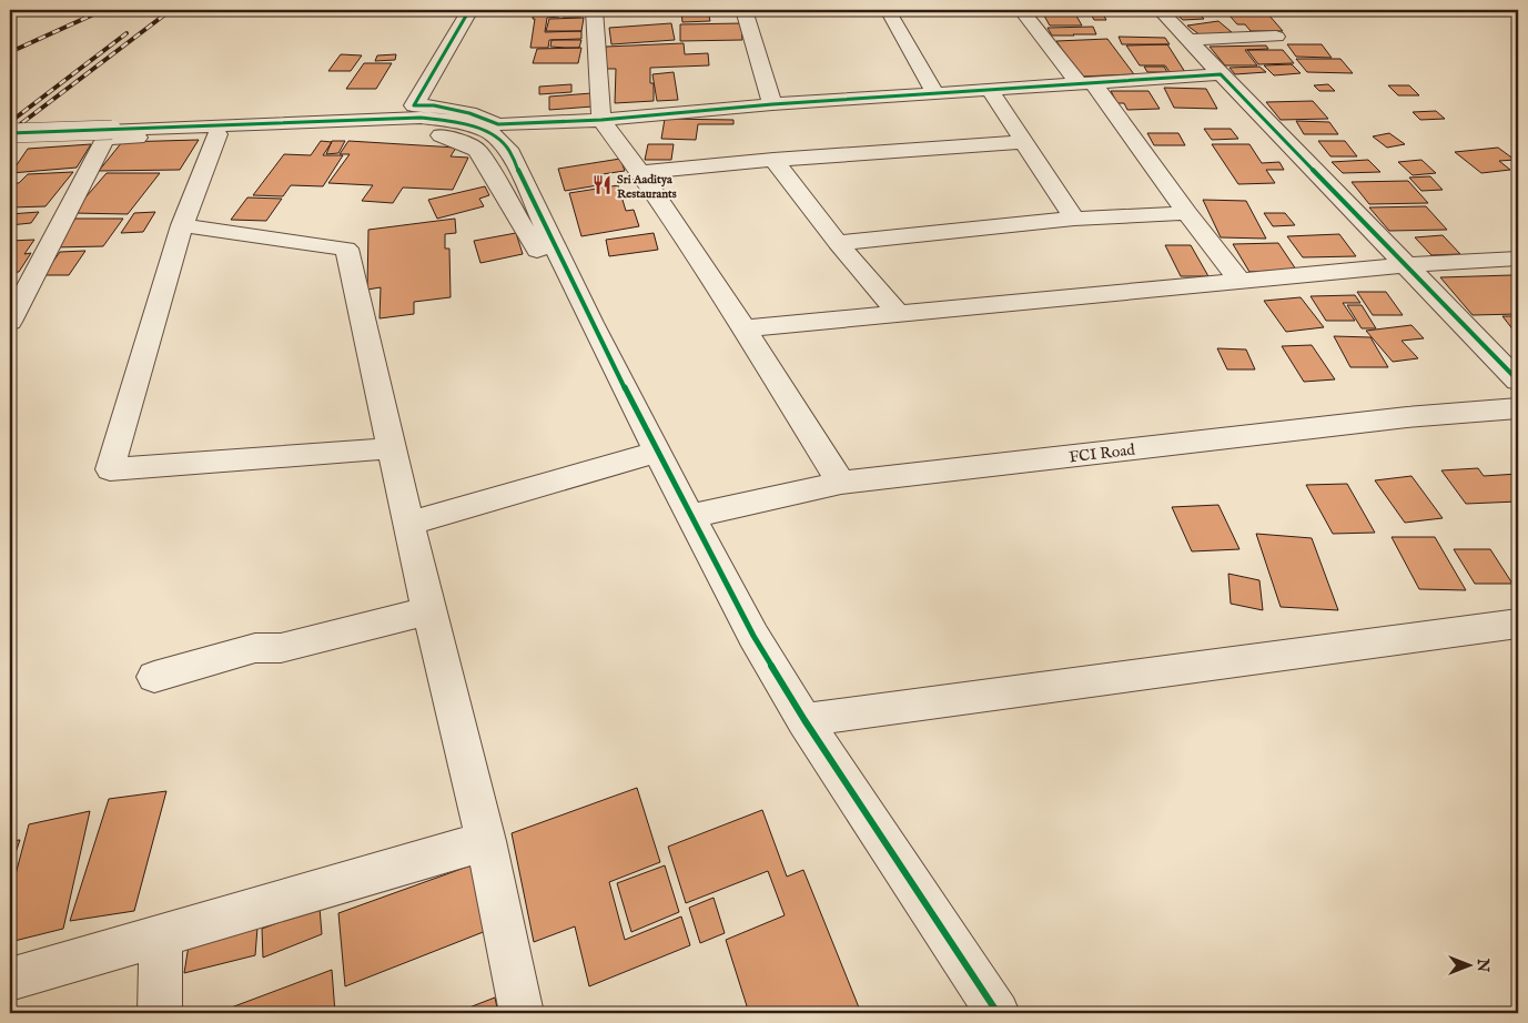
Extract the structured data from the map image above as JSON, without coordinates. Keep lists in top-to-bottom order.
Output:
{
  "streets": {
    "street": ["FCI Road"]
  },
  "places": {
    "restaurant": ["Sri Aaditya Restaurants"]
  },
  "north": "right"
}
